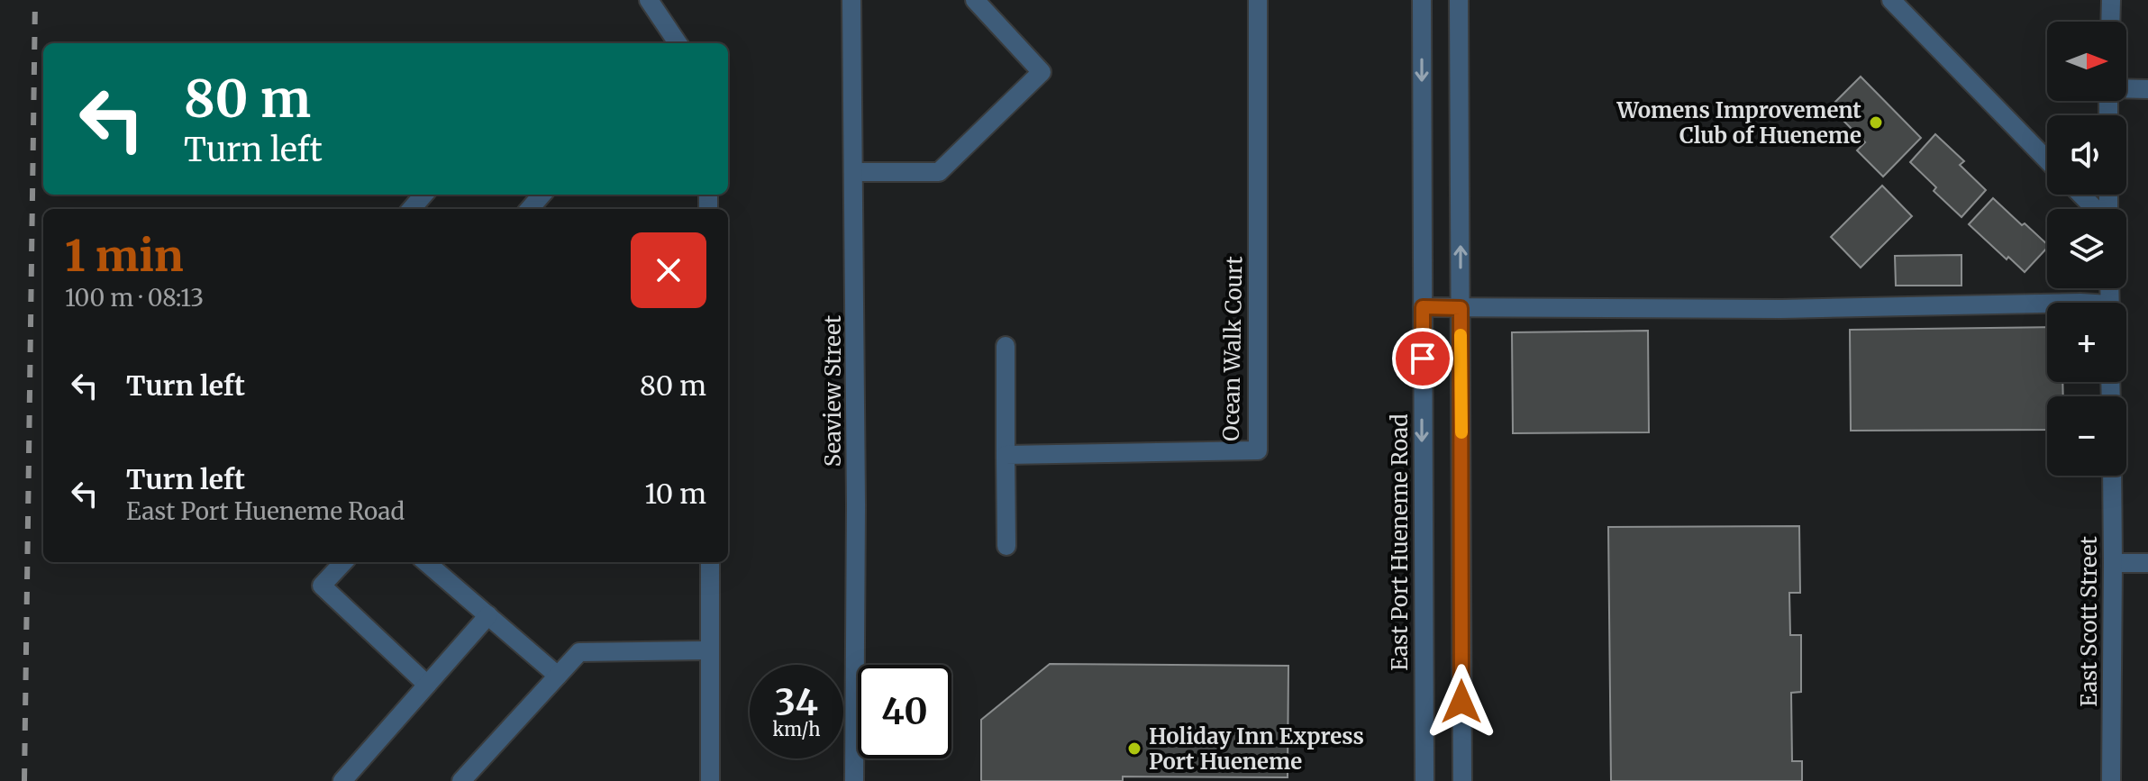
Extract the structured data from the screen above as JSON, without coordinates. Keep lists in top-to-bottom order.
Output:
{
  "streets": {
    "street": [
      "Ocean Walk Court",
      "Seaview Street",
      "East Port Hueneme Road",
      "East Scott Street"
    ]
  },
  "places": ["Womens Improvement Club of Hueneme", "Holiday Inn Express Port Hueneme"],
  "north": "right",
  "page": {
    "map_buttons": ["+", "−"],
    "turn": ["80 m", "Turn left"],
    "heading": ["1 min", "100 m · 08:13"],
    "list": [
      {
        "name": "Turn left",
        "value": "80 m"
      },
      {
        "name": "Turn left",
        "note": "East Port Hueneme Road",
        "value": "10 m"
      }
    ],
    "speed": "34 km/h",
    "limit": "40"
  }
}
